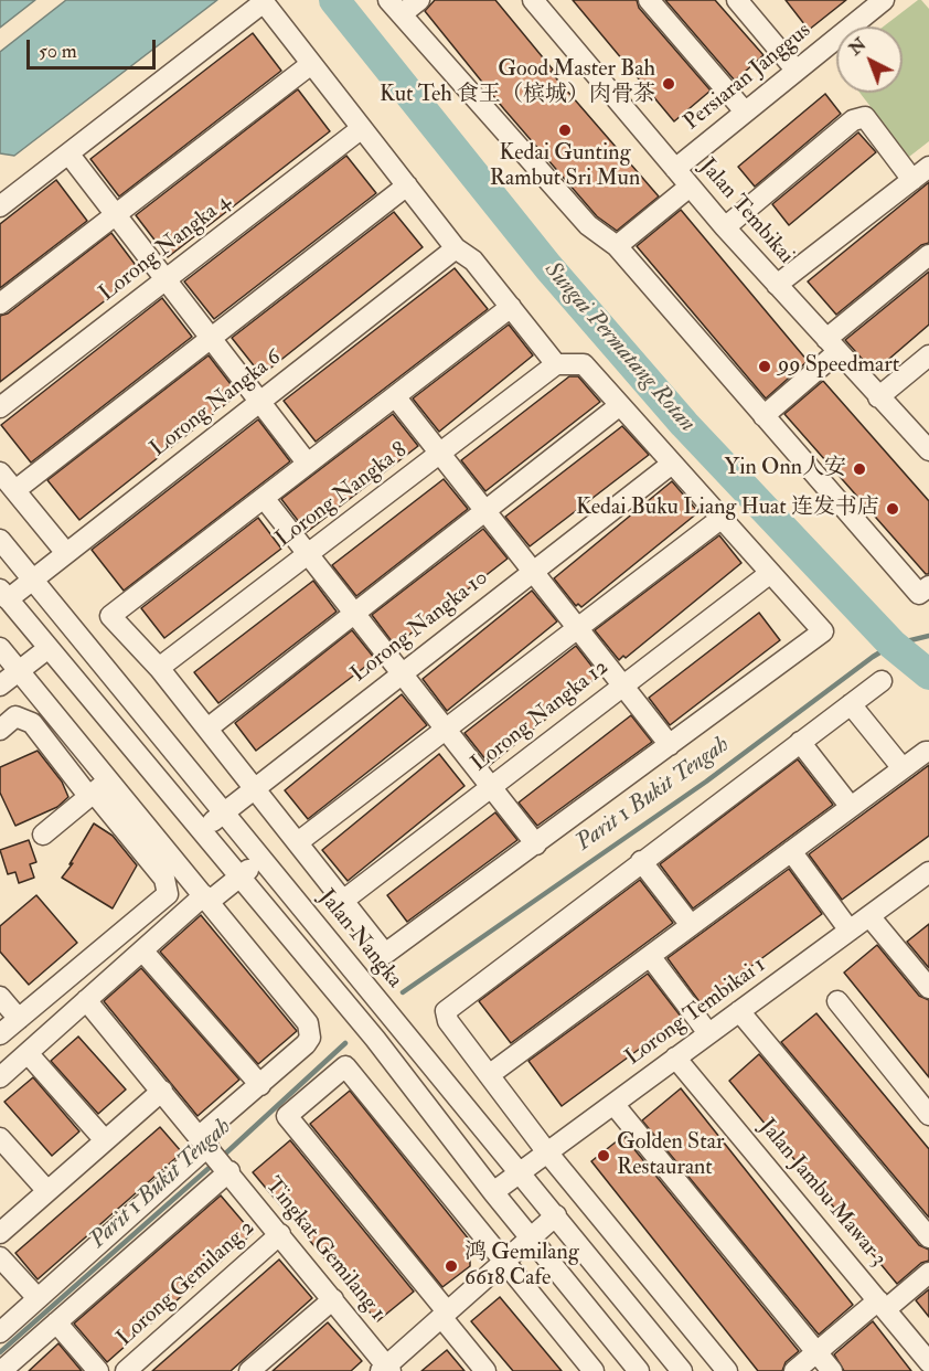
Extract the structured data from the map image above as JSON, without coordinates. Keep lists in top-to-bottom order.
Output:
{
  "streets": {
    "street": [
      "Persiaran Janggus",
      "Jalan Tembikai",
      "Lorong Nangka 4",
      "Lorong Nangka 6",
      "Lorong Nangka 8",
      "Lorong Nangka 10",
      "Lorong Nangka 12",
      "Jalan Nangka",
      "Lorong Tembikai 1",
      "Jalan Jambu Mawar 3",
      "Tingkat Gemilang 1",
      "Lorong Gemilang 2"
    ]
  },
  "crossings": [
    ["Persiaran Janggus", "Jalan Tembikai"],
    ["Lorong Nangka 6", "Jalan Nangka"],
    ["Lorong Nangka 10", "Jalan Nangka"],
    ["Jalan Nangka", "Lorong Tembikai 1"],
    ["Lorong Tembikai 1", "Jalan Jambu Mawar 3"],
    ["Tingkat Gemilang 1", "Lorong Gemilang 2"]
  ],
  "water": ["Sungai Permatang Rotan", "Parit 1 Bukit Tengah"],
  "places": [
    "Good Master Bah Kut Teh 食王（槟城）肉骨茶",
    "Kedai Gunting Rambut Sri Mun",
    "99 Speedmart",
    "Yin Onn人安",
    "Kedai Buku Liang Huat 连发书店",
    "Golden Star Restaurant",
    "鸿 Gemilang 6618 Cafe"
  ],
  "scale_bar": "50 m",
  "north": "top left"
}
